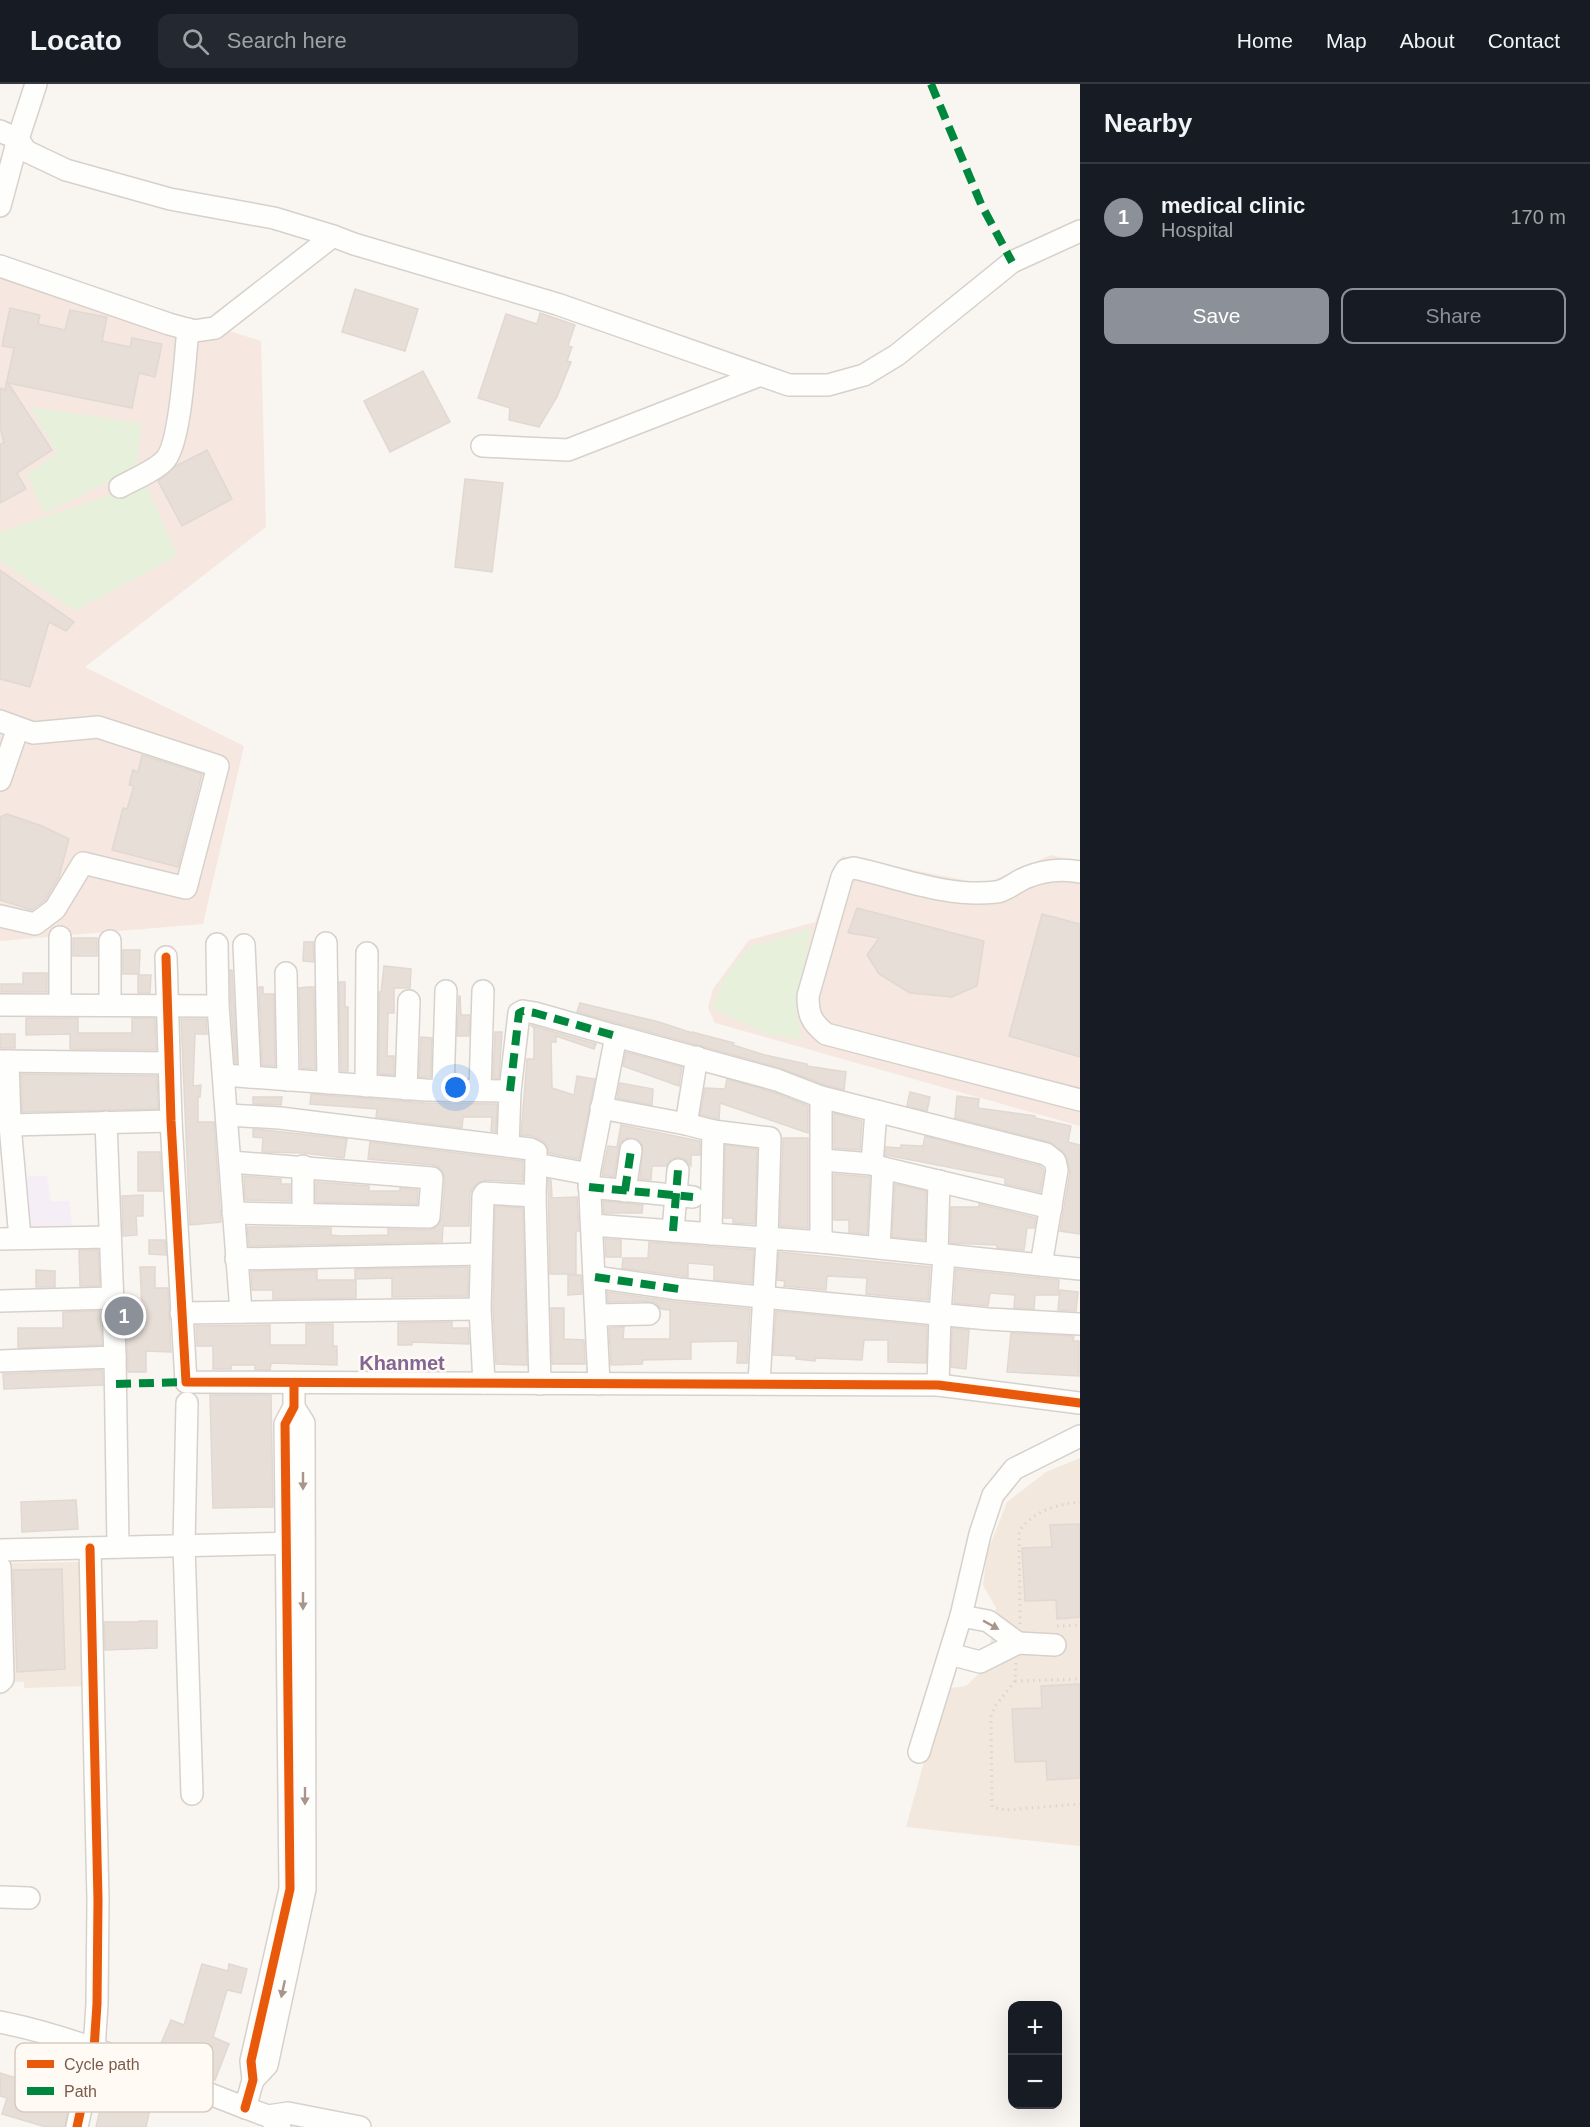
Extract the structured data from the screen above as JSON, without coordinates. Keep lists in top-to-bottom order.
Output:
{
  "districts": ["Khanmet"],
  "legend": ["Cycle path", "Path"],
  "page": {
    "header": "Locato",
    "search": "Search here",
    "nav": [
      "Home",
      "Map",
      "About",
      "Contact"
    ],
    "heading": "Nearby",
    "list": [
      {
        "mark": "1",
        "name": "medical clinic",
        "note": "Hospital",
        "value": "170 m"
      }
    ],
    "buttons": ["Save", "Share"],
    "pins": "1",
    "map_buttons": ["+", "−"]
  }
}
